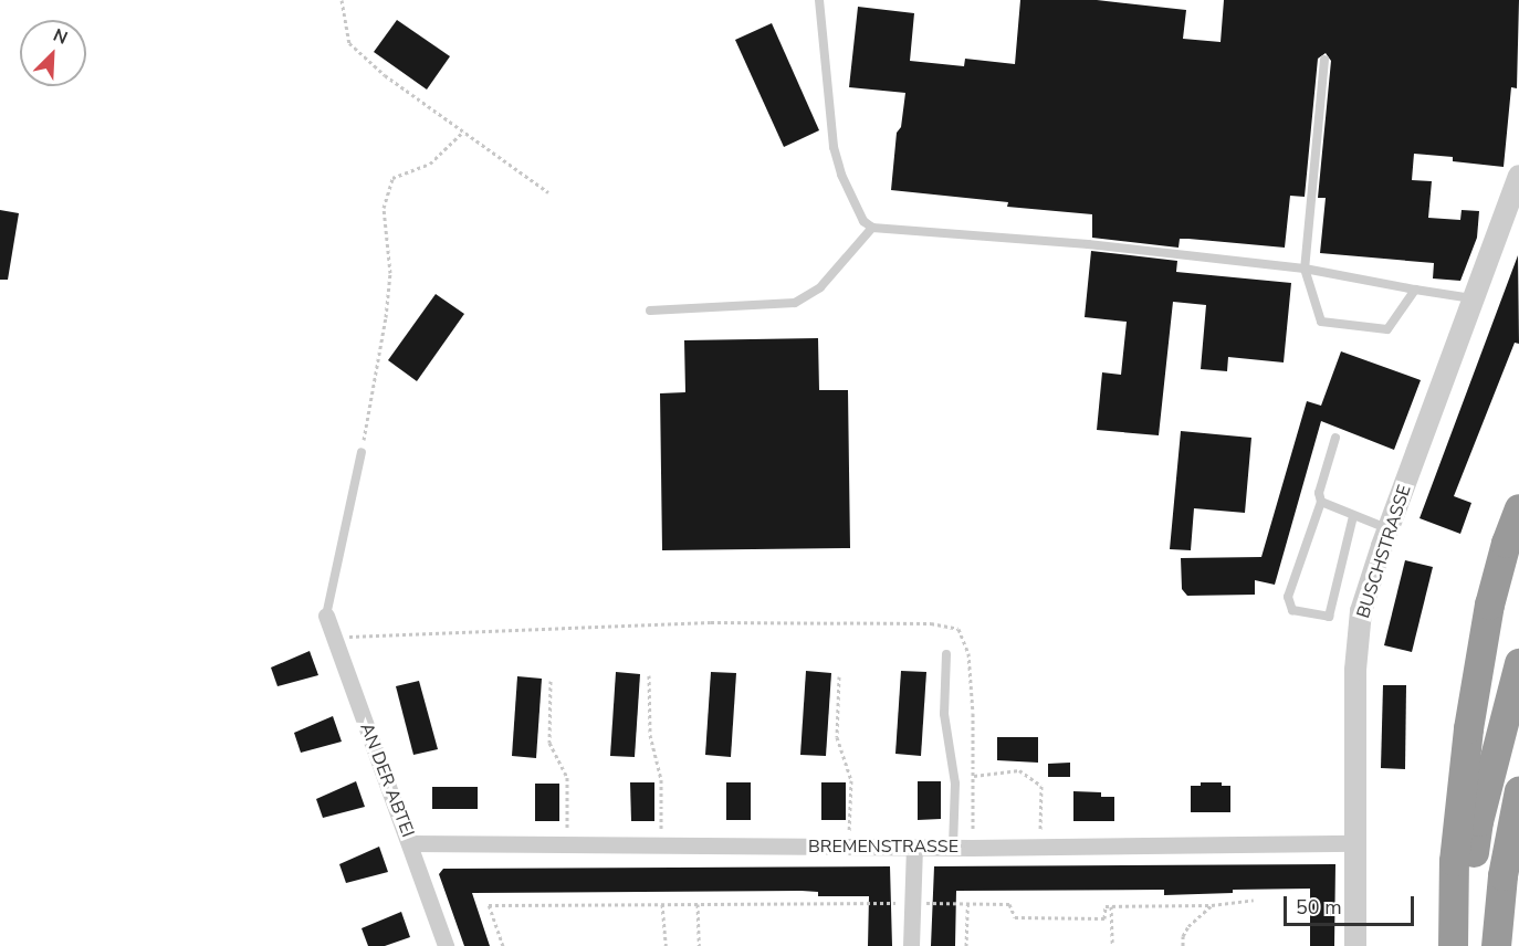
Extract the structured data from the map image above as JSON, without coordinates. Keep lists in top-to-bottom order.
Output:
{
  "streets": {
    "street": ["BUSCHSTRASSE", "AN DER ABTEI", "BREMENSTRASSE"]
  },
  "crossings": [
    ["BUSCHSTRASSE", "BREMENSTRASSE"],
    ["AN DER ABTEI", "BREMENSTRASSE"]
  ],
  "scale_bar": "50 m",
  "north": "top right"
}
